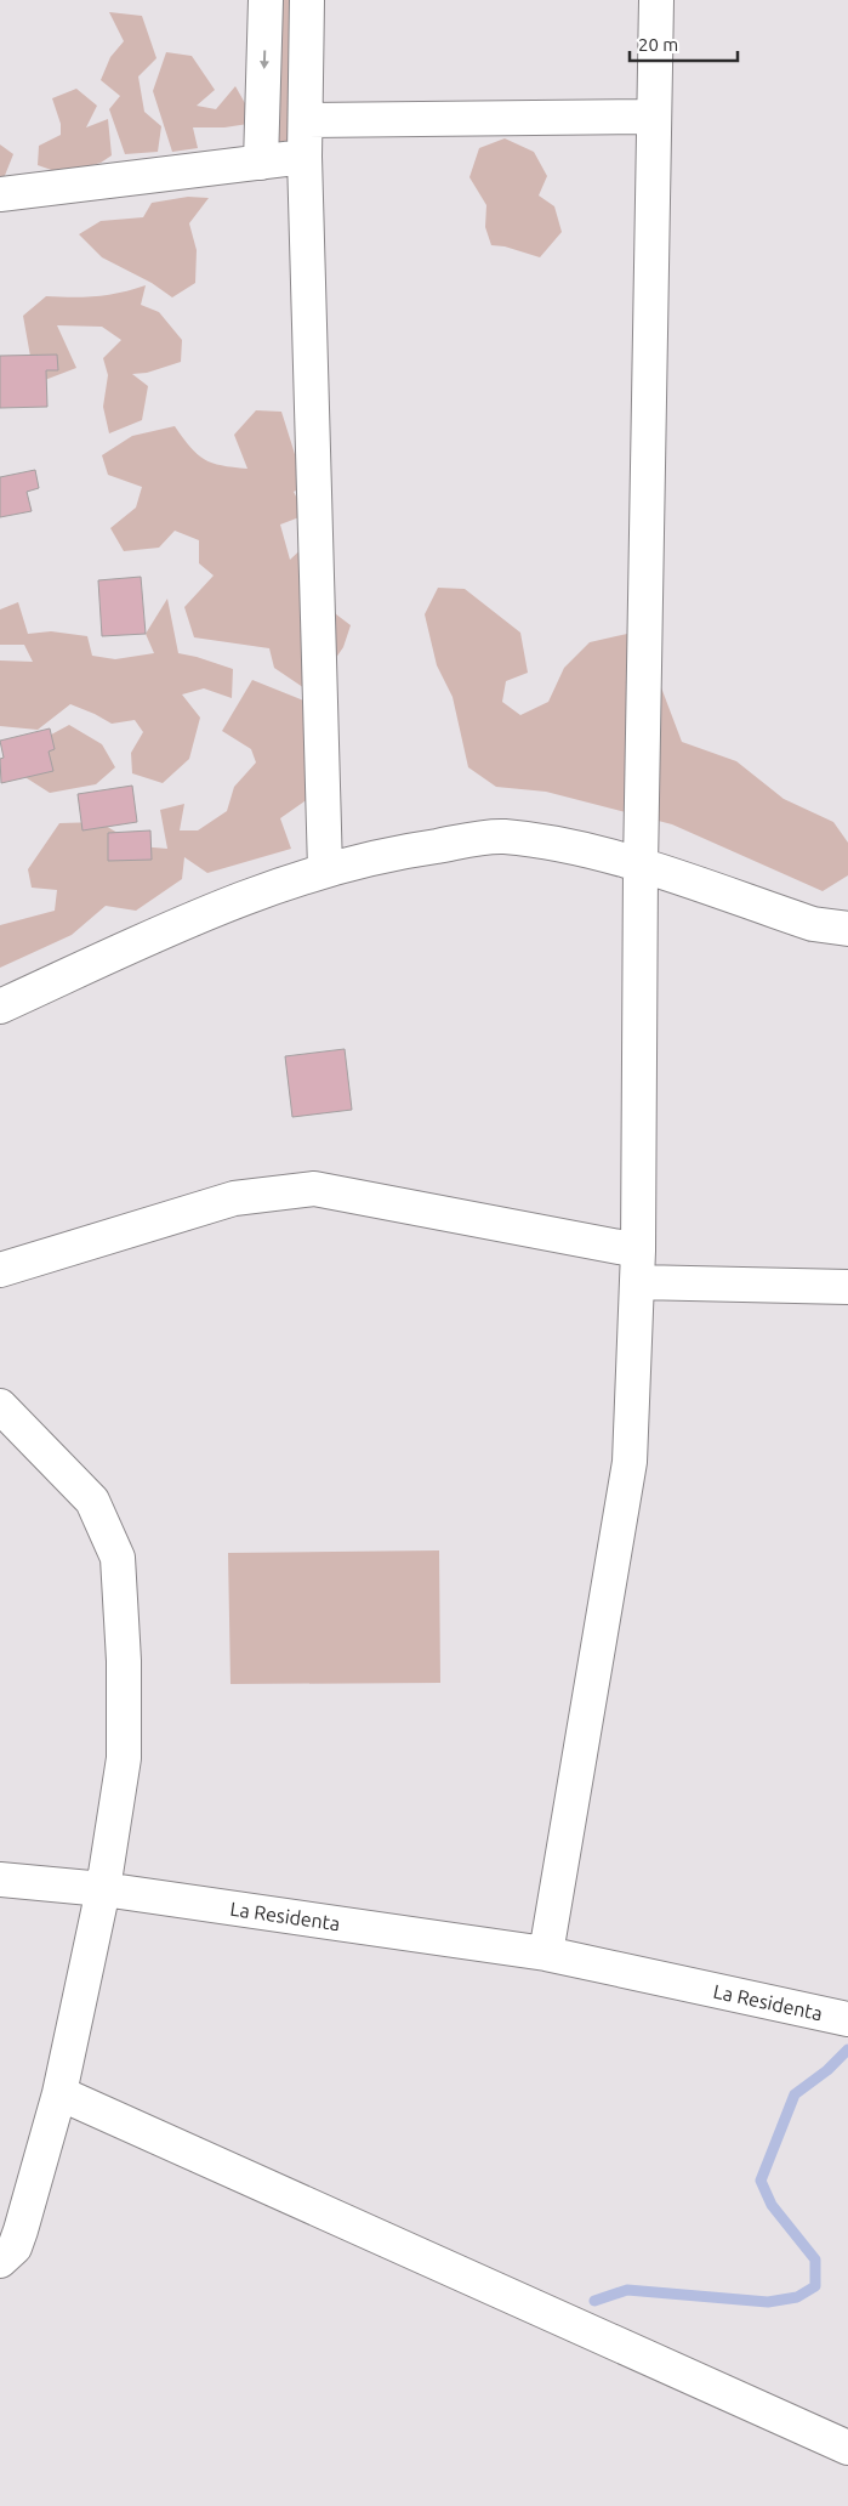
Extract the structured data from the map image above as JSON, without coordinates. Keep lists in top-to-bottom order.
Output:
{
  "streets": {
    "street": ["La Residenta"]
  },
  "scale_bar": "20 m"
}
